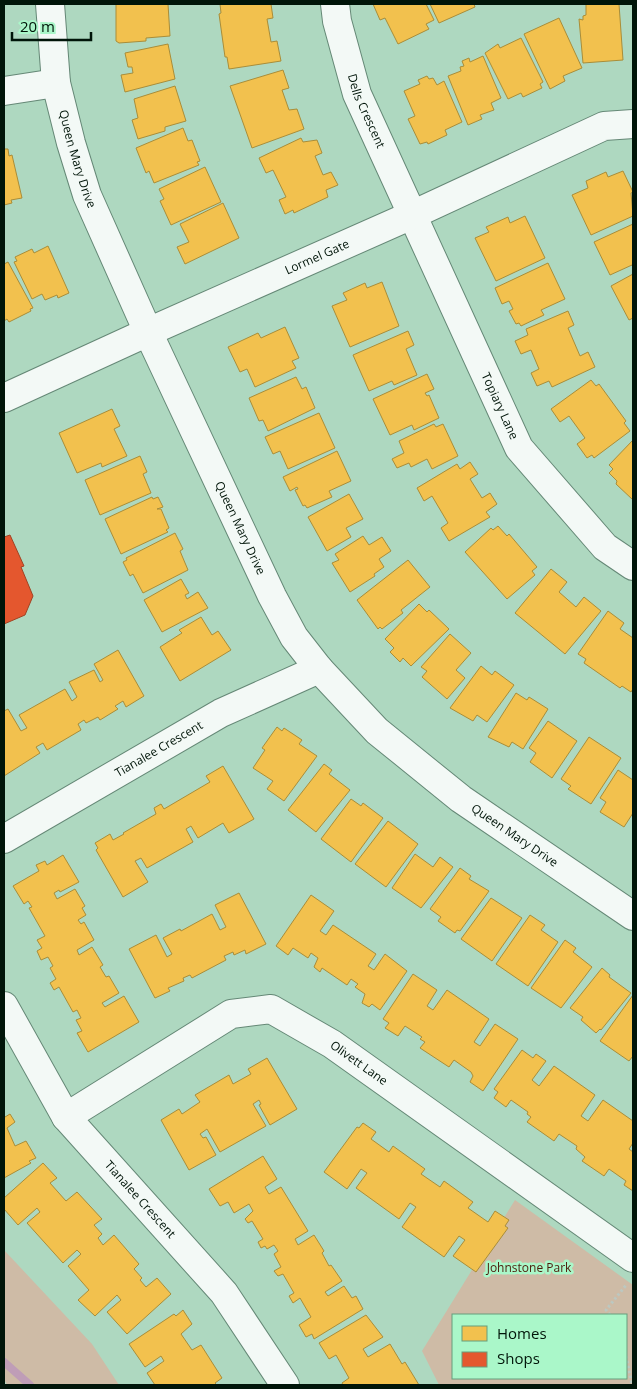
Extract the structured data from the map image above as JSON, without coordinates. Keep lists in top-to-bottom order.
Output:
{
  "streets": {
    "street": [
      "Dells Crescent",
      "Queen Mary Drive",
      "Lormel Gate",
      "Topiary Lane",
      "Tianalee Crescent",
      "Olivett Lane"
    ]
  },
  "crossings": [
    ["Dells Crescent", "Lormel Gate"],
    ["Dells Crescent", "Topiary Lane"],
    ["Queen Mary Drive", "Lormel Gate"],
    ["Queen Mary Drive", "Tianalee Crescent"],
    ["Lormel Gate", "Topiary Lane"],
    ["Tianalee Crescent", "Olivett Lane"]
  ],
  "parks": ["Johnstone Park"],
  "legend": ["Homes", "Shops"],
  "scale_bar": "20 m"
}
